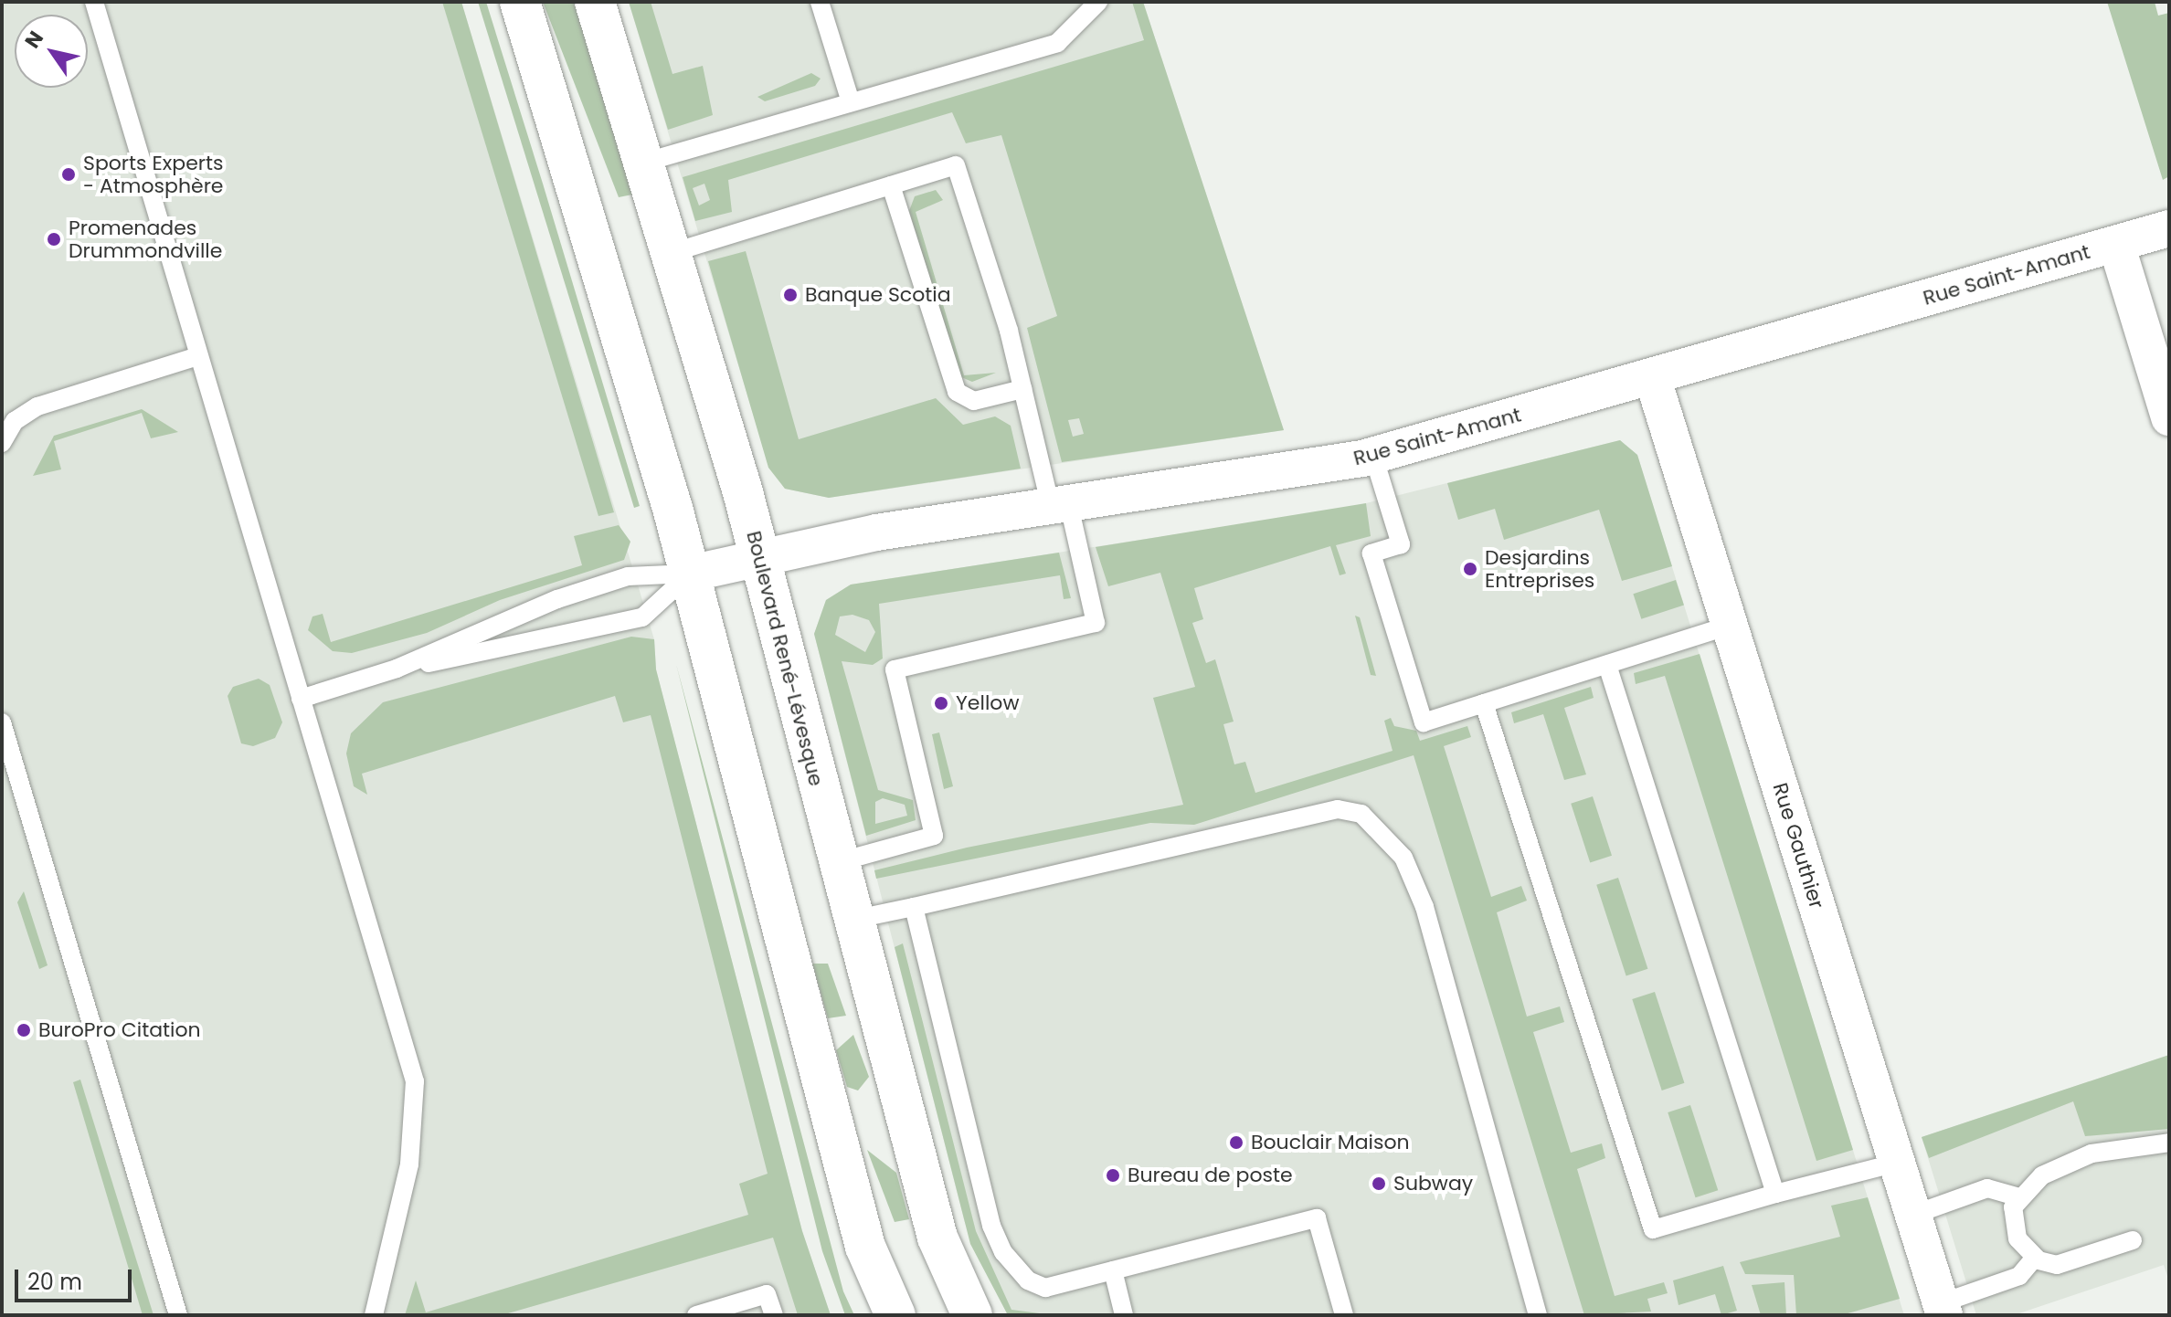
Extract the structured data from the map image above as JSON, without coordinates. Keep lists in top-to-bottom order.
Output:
{
  "streets": {
    "main road": ["Boulevard René-Lévesque"],
    "street": ["Rue Saint-Amant", "Rue Gauthier"]
  },
  "crossings": [
    ["Rue Saint-Amant", "Boulevard René-Lévesque"],
    ["Rue Saint-Amant", "Rue Gauthier"]
  ],
  "places": [
    "Sports Experts - Atmosphère",
    "Promenades Drummondville",
    "Banque Scotia",
    "Desjardins Entreprises",
    "Yellow",
    "BuroPro Citation",
    "Bouclair Maison",
    "Bureau de poste",
    "Subway"
  ],
  "scale_bar": "20 m",
  "north": "top left"
}
